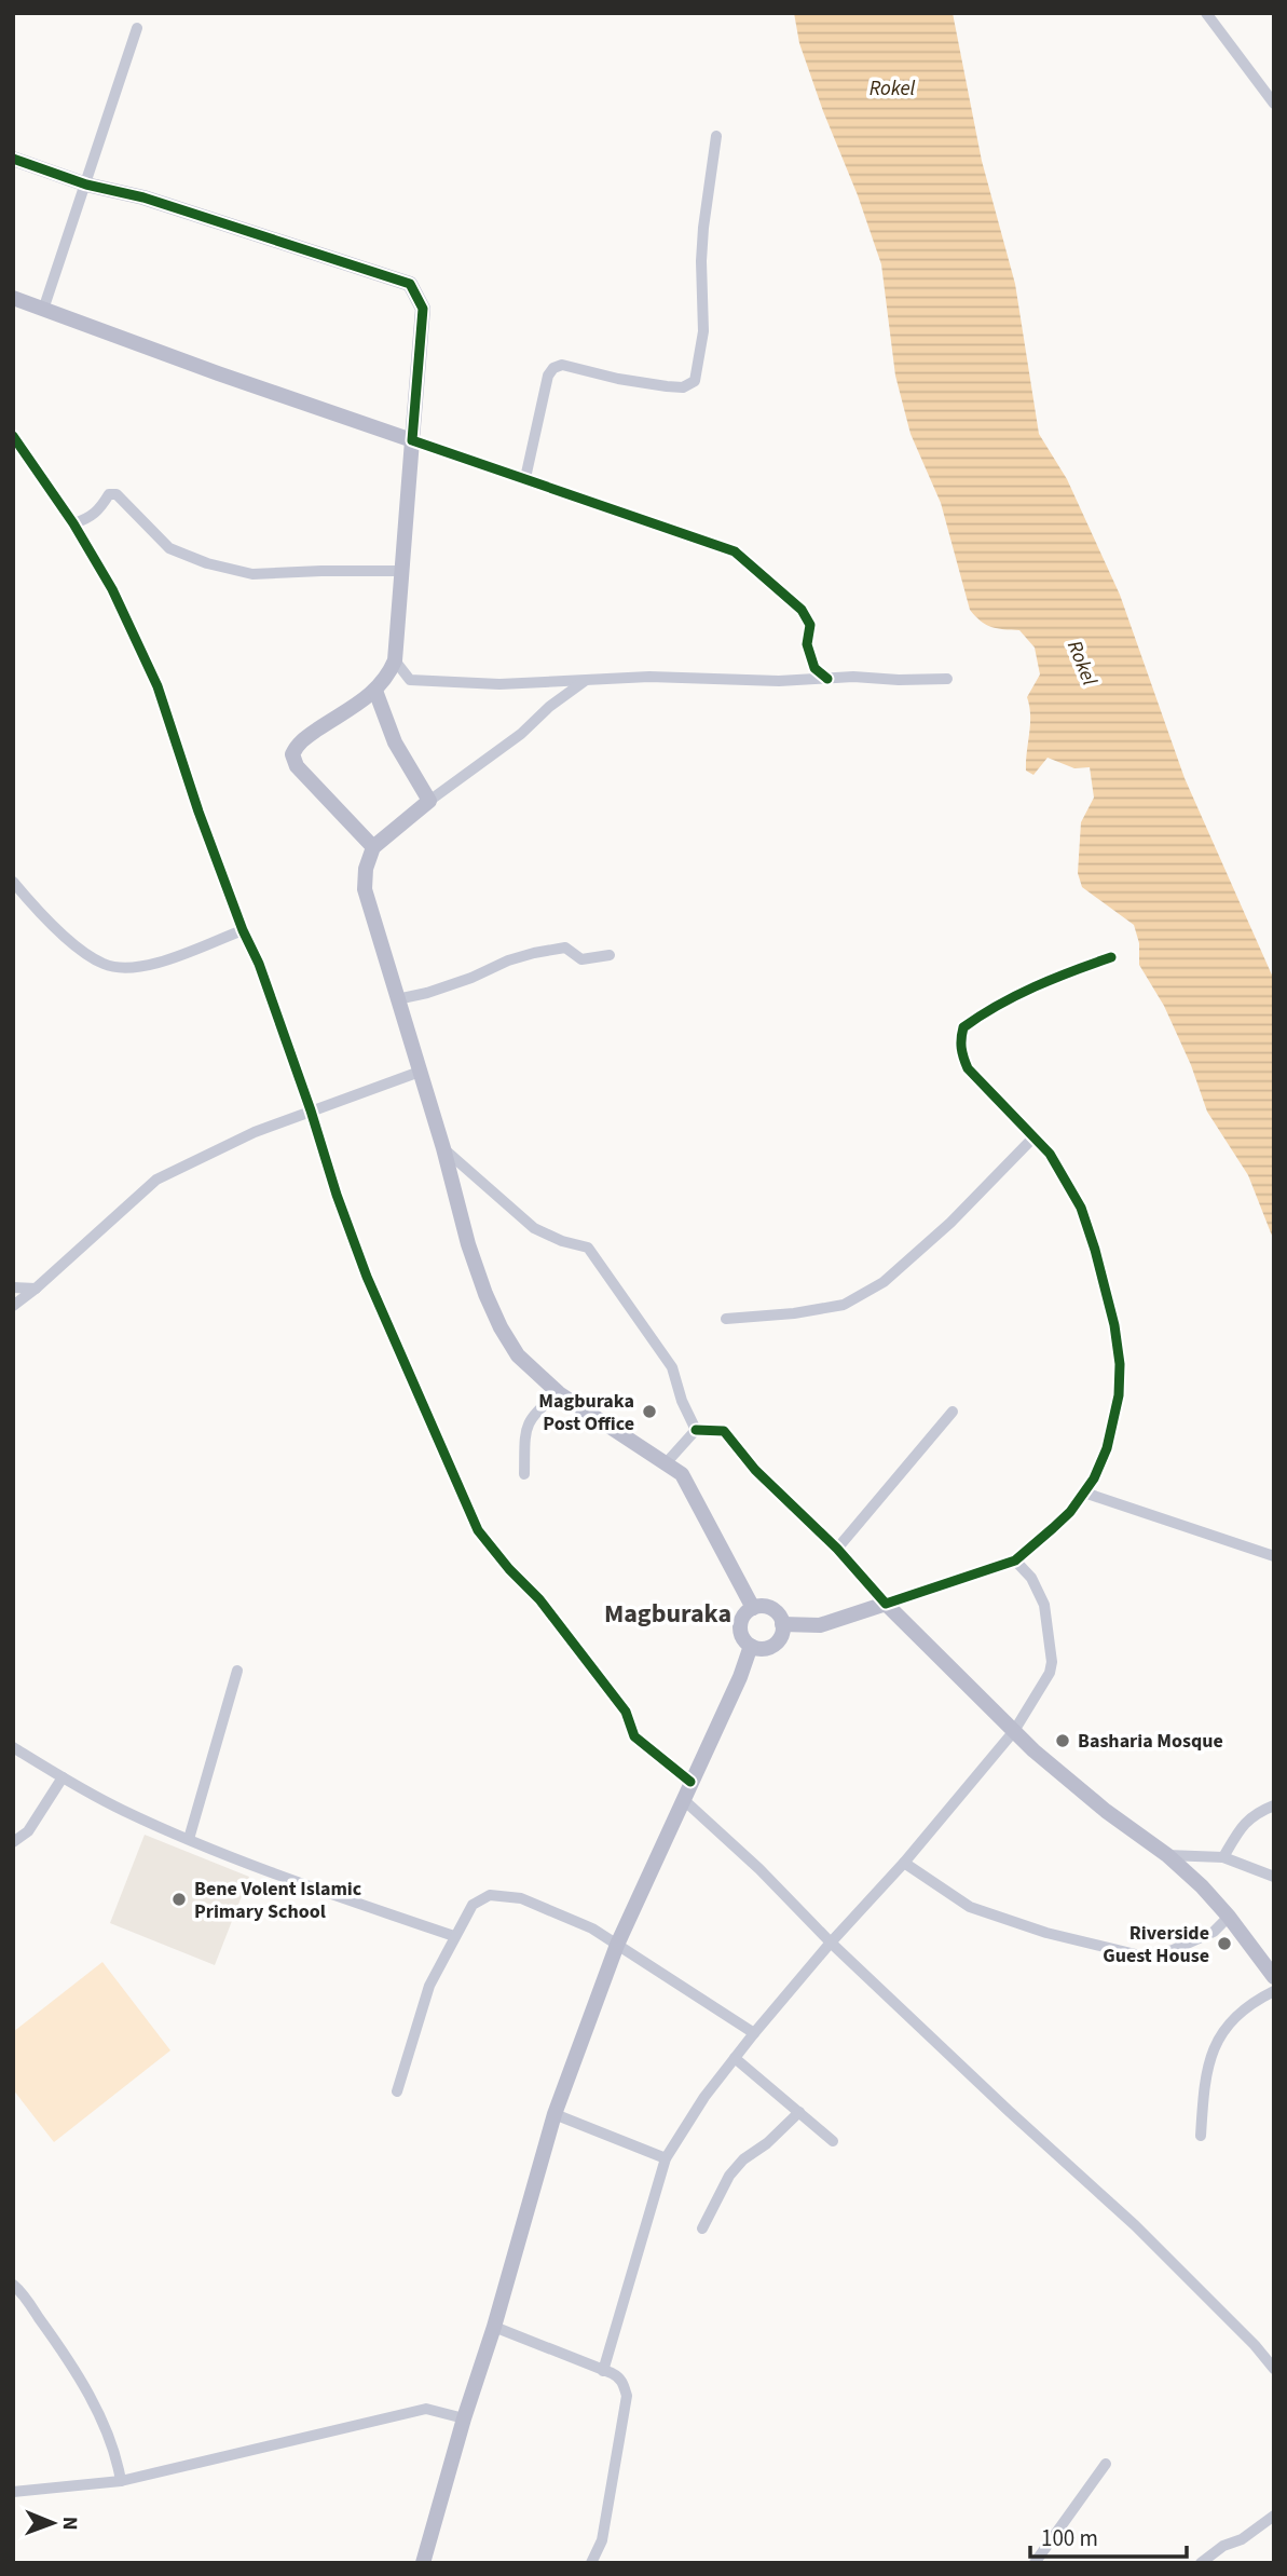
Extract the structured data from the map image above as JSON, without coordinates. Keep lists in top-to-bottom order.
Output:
{
  "districts": ["Magburaka"],
  "water": ["Rokel"],
  "places": [
    "Magburaka Post Office",
    "Basharia Mosque",
    "Bene Volent Islamic Primary School",
    "Riverside Guest House"
  ],
  "scale_bar": "100 m",
  "north": "right"
}
